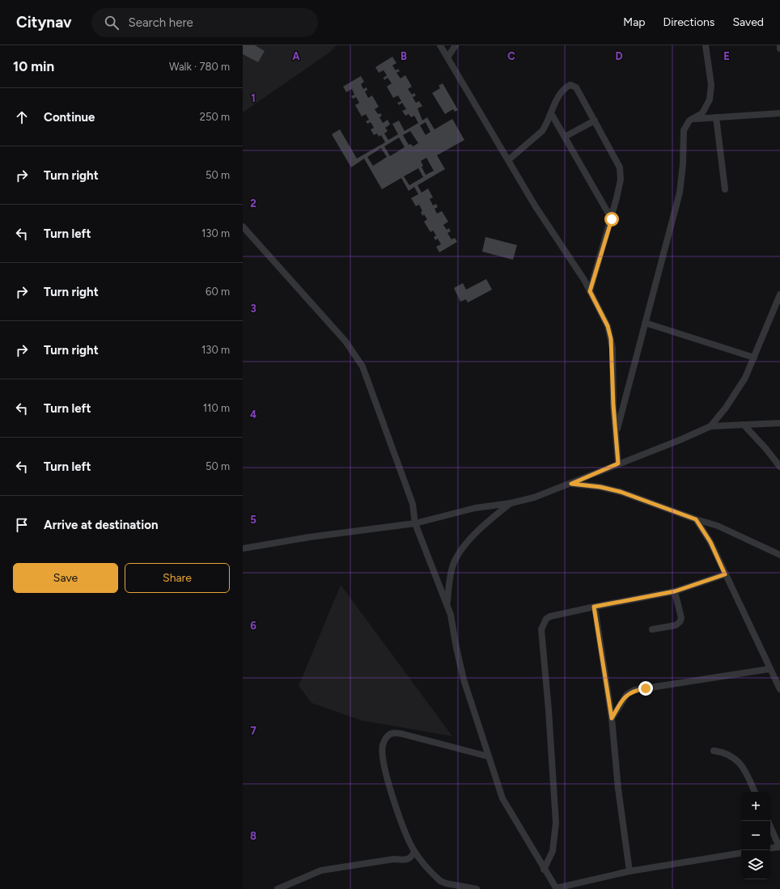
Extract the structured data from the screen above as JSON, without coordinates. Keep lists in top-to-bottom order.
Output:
{
  "page": {
    "header": "Citynav",
    "search": "Search here",
    "nav": ["Map", "Directions", "Saved"],
    "heading": ["10 min", "Walk · 780 m"],
    "list": [
      ["Continue", "250 m"],
      ["Turn right", "50 m"],
      ["Turn left", "130 m"],
      ["Turn right", "60 m"],
      ["Turn right", "130 m"],
      ["Turn left", "110 m"],
      ["Turn left", "50 m"],
      "Arrive at destination"
    ],
    "buttons": ["Save", "Share"],
    "map_buttons": ["+", "−"]
  },
  "grid": {
    "columns": [
      "A",
      "B",
      "C",
      "D",
      "E"
    ],
    "rows": [
      "1",
      "2",
      "3",
      "4",
      "5",
      "6",
      "7",
      "8"
    ]
  }
}
